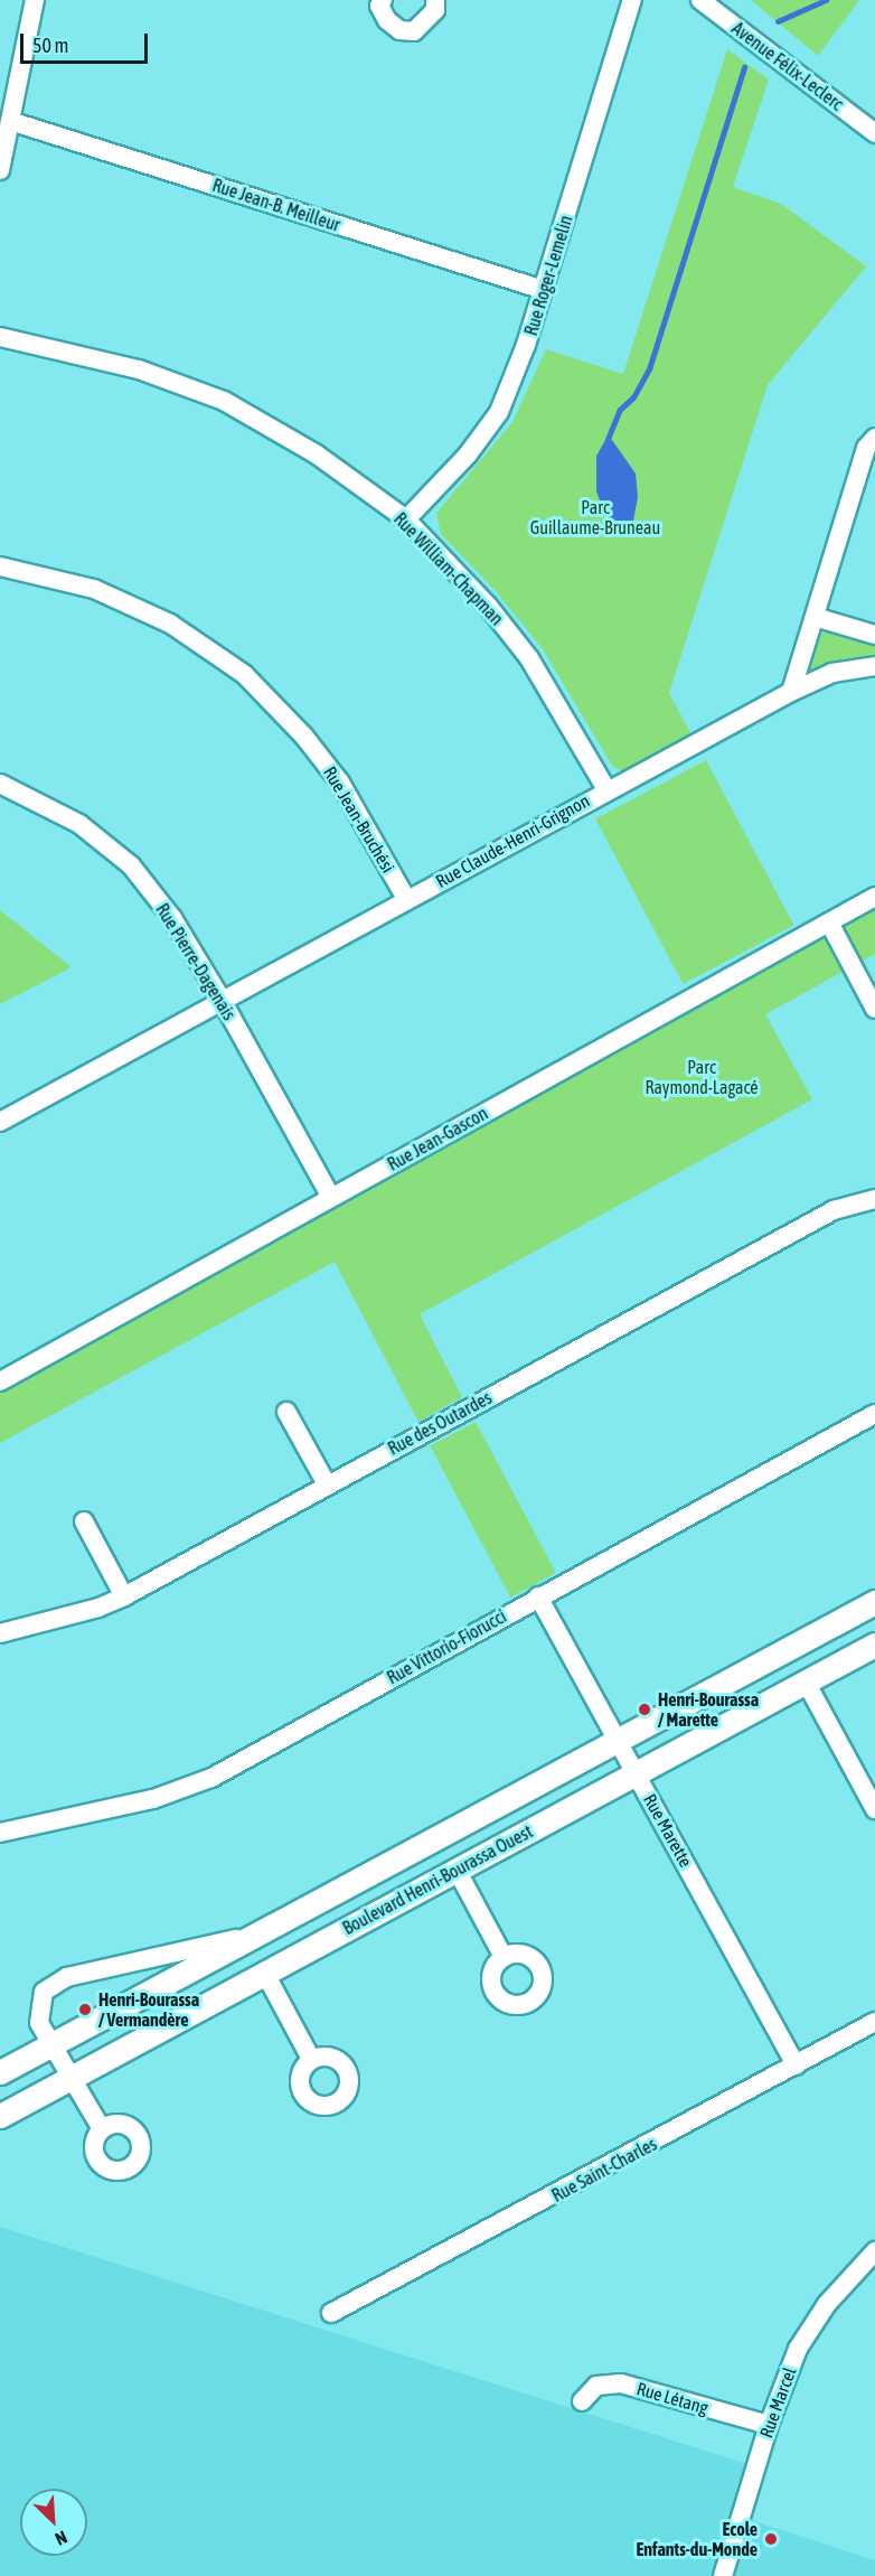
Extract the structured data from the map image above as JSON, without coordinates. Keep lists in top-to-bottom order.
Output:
{
  "streets": {
    "main road": ["Boulevard Henri-Bourassa Ouest"],
    "street": [
      "Avenue Félix-Leclerc",
      "Rue Jean-B. Meilleur",
      "Rue Roger-Lemelin",
      "Rue William-Chapman",
      "Rue Jean-Bruchési",
      "Rue Claude-Henri-Grignon",
      "Rue Pierre-Dagenais",
      "Rue Jean-Gascon",
      "Rue des Outardes",
      "Rue Vittorio-Fiorucci",
      "Rue Marette",
      "Rue Saint-Charles",
      "Rue Létang",
      "Rue Marcel"
    ]
  },
  "crossings": [
    ["Rue Jean-B. Meilleur", "Rue Roger-Lemelin"],
    ["Rue Roger-Lemelin", "Rue William-Chapman"],
    ["Rue William-Chapman", "Rue Claude-Henri-Grignon"],
    ["Rue Jean-Bruchési", "Rue Claude-Henri-Grignon"],
    ["Rue Claude-Henri-Grignon", "Rue Pierre-Dagenais"],
    ["Rue Pierre-Dagenais", "Rue Jean-Gascon"],
    ["Rue Vittorio-Fiorucci", "Rue Marette"],
    ["Rue Marette", "Boulevard Henri-Bourassa Ouest"],
    ["Rue Marette", "Rue Saint-Charles"],
    ["Rue Létang", "Rue Marcel"]
  ],
  "parks": ["Parc Guillaume-Bruneau", "Parc Raymond-Lagacé"],
  "places": ["Henri-Bourassa / Marette", "Henri-Bourassa / Vermandère", "Ecole Enfants-du-Monde"],
  "scale_bar": "50 m",
  "north": "bottom right"
}
